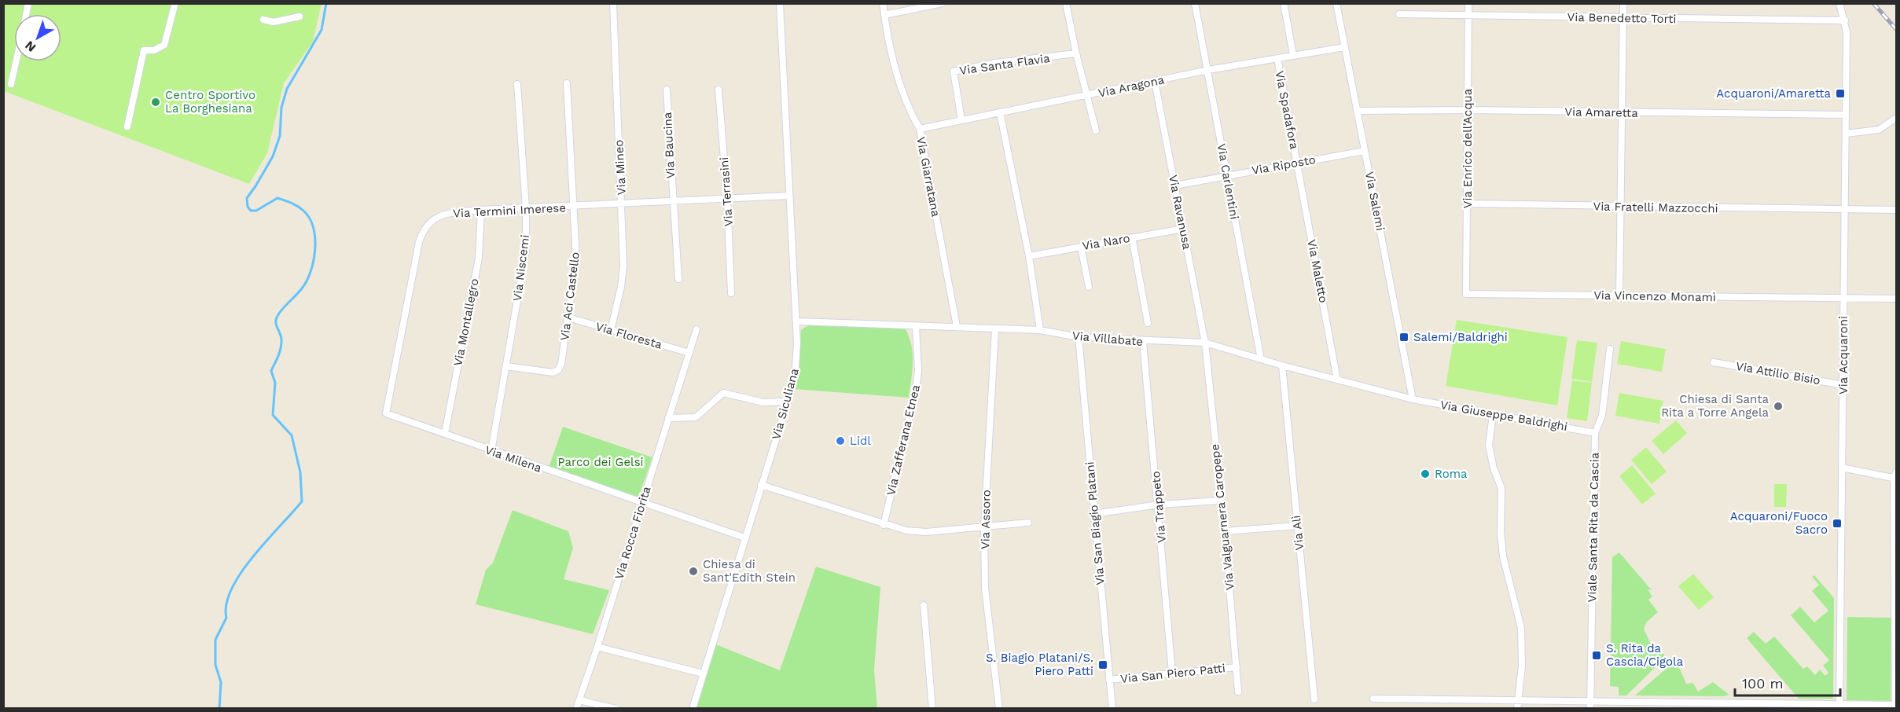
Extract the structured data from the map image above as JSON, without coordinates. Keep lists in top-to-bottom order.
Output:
{
  "streets": {
    "street": [
      "Via Benedetto Torti",
      "Via Santa Flavia",
      "Via Aragona",
      "Via Spadafora",
      "Via Amaretta",
      "Via Baucina",
      "Via Enrico dell'Acqua",
      "Via Riposto",
      "Via Mineo",
      "Via Giarratana",
      "Via Carlentini",
      "Via Terrasini",
      "Via Salemi",
      "Via Fratelli Mazzocchi",
      "Via Termini Imerese",
      "Via Ravanusa",
      "Via Naro",
      "Via Niscemi",
      "Via Maletto",
      "Via Aci Castello",
      "Via Vincenzo Monamì",
      "Via Montallegro",
      "Via Floresta",
      "Via Villabate",
      "Via Acquaroni",
      "Via Attilio Bisio",
      "Via Siculiana",
      "Via Giuseppe Baldrighi",
      "Via Zafferana Etnea",
      "Via Milena",
      "Via Trappeto",
      "Via Valguarnera Caropepe",
      "Via Assoro",
      "Via San Biagio Platani",
      "Viale Santa Rita da Cascia",
      "Via Rocca Fiorita",
      "Via Alì",
      "Via San Piero Patti"
    ]
  },
  "crossings": [
    ["Via Benedetto Torti", "Via Enrico dell'Acqua"],
    ["Via Benedetto Torti", "Via Acquaroni"],
    ["Via Santa Flavia", "Via Aragona"],
    ["Via Aragona", "Via Spadafora"],
    ["Via Aragona", "Via Giarratana"],
    ["Via Aragona", "Via Carlentini"],
    ["Via Aragona", "Via Salemi"],
    ["Via Aragona", "Via Ravanusa"],
    ["Via Spadafora", "Via Riposto"],
    ["Via Spadafora", "Via Maletto"],
    ["Via Amaretta", "Via Enrico dell'Acqua"],
    ["Via Amaretta", "Via Salemi"],
    ["Via Amaretta", "Via Acquaroni"],
    ["Via Baucina", "Via Termini Imerese"],
    ["Via Enrico dell'Acqua", "Via Fratelli Mazzocchi"],
    ["Via Enrico dell'Acqua", "Via Vincenzo Monamì"],
    ["Via Riposto", "Via Carlentini"],
    ["Via Riposto", "Via Salemi"],
    ["Via Riposto", "Via Ravanusa"],
    ["Via Riposto", "Via Maletto"],
    ["Via Mineo", "Via Termini Imerese"],
    ["Via Mineo", "Via Floresta"],
    ["Via Giarratana", "Via Villabate"],
    ["Via Carlentini", "Via Villabate"],
    ["Via Terrasini", "Via Termini Imerese"],
    ["Via Salemi", "Via Villabate"],
    ["Via Salemi", "Via Giuseppe Baldrighi"],
    ["Via Fratelli Mazzocchi", "Via Acquaroni"],
    ["Via Termini Imerese", "Via Niscemi"],
    ["Via Termini Imerese", "Via Aci Castello"],
    ["Via Termini Imerese", "Via Montallegro"],
    ["Via Termini Imerese", "Via Siculiana"],
    ["Via Termini Imerese", "Via Milena"],
    ["Via Ravanusa", "Via Naro"],
    ["Via Ravanusa", "Via Villabate"],
    ["Via Ravanusa", "Via Valguarnera Caropepe"],
    ["Via Niscemi", "Via Aci Castello"],
    ["Via Niscemi", "Via Milena"],
    ["Via Maletto", "Via Villabate"],
    ["Via Aci Castello", "Via Floresta"],
    ["Via Vincenzo Monamì", "Via Acquaroni"],
    ["Via Montallegro", "Via Milena"],
    ["Via Floresta", "Via Rocca Fiorita"],
    ["Via Villabate", "Via Siculiana"],
    ["Via Villabate", "Via Giuseppe Baldrighi"],
    ["Via Villabate", "Via Zafferana Etnea"],
    ["Via Villabate", "Via Trappeto"],
    ["Via Villabate", "Via Valguarnera Caropepe"],
    ["Via Villabate", "Via Assoro"],
    ["Via Villabate", "Via San Biagio Platani"],
    ["Via Villabate", "Via Alì"],
    ["Via Acquaroni", "Via Attilio Bisio"],
    ["Via Siculiana", "Via Milena"],
    ["Via Giuseppe Baldrighi", "Viale Santa Rita da Cascia"],
    ["Via Milena", "Via Rocca Fiorita"],
    ["Via Trappeto", "Via San Piero Patti"],
    ["Via Valguarnera Caropepe", "Via San Piero Patti"],
    ["Via San Biagio Platani", "Via San Piero Patti"]
  ],
  "parks": ["Parco dei Gelsi"],
  "places": {
    "transit": [
      "Acquaroni/Amaretta",
      "Salemi/Baldrighi",
      "Acquaroni/Fuoco Sacro",
      "S. Rita da Cascia/Cigola",
      "S. Biagio Platani/S. Piero Patti"
    ],
    "other": [
      "Centro Sportivo La Borghesiana",
      "Chiesa di Santa Rita a Torre Angela",
      "Lidl",
      "Roma",
      "Chiesa di Sant'Edith Stein"
    ]
  },
  "scale_bar": "100 m",
  "north": "bottom left"
}
